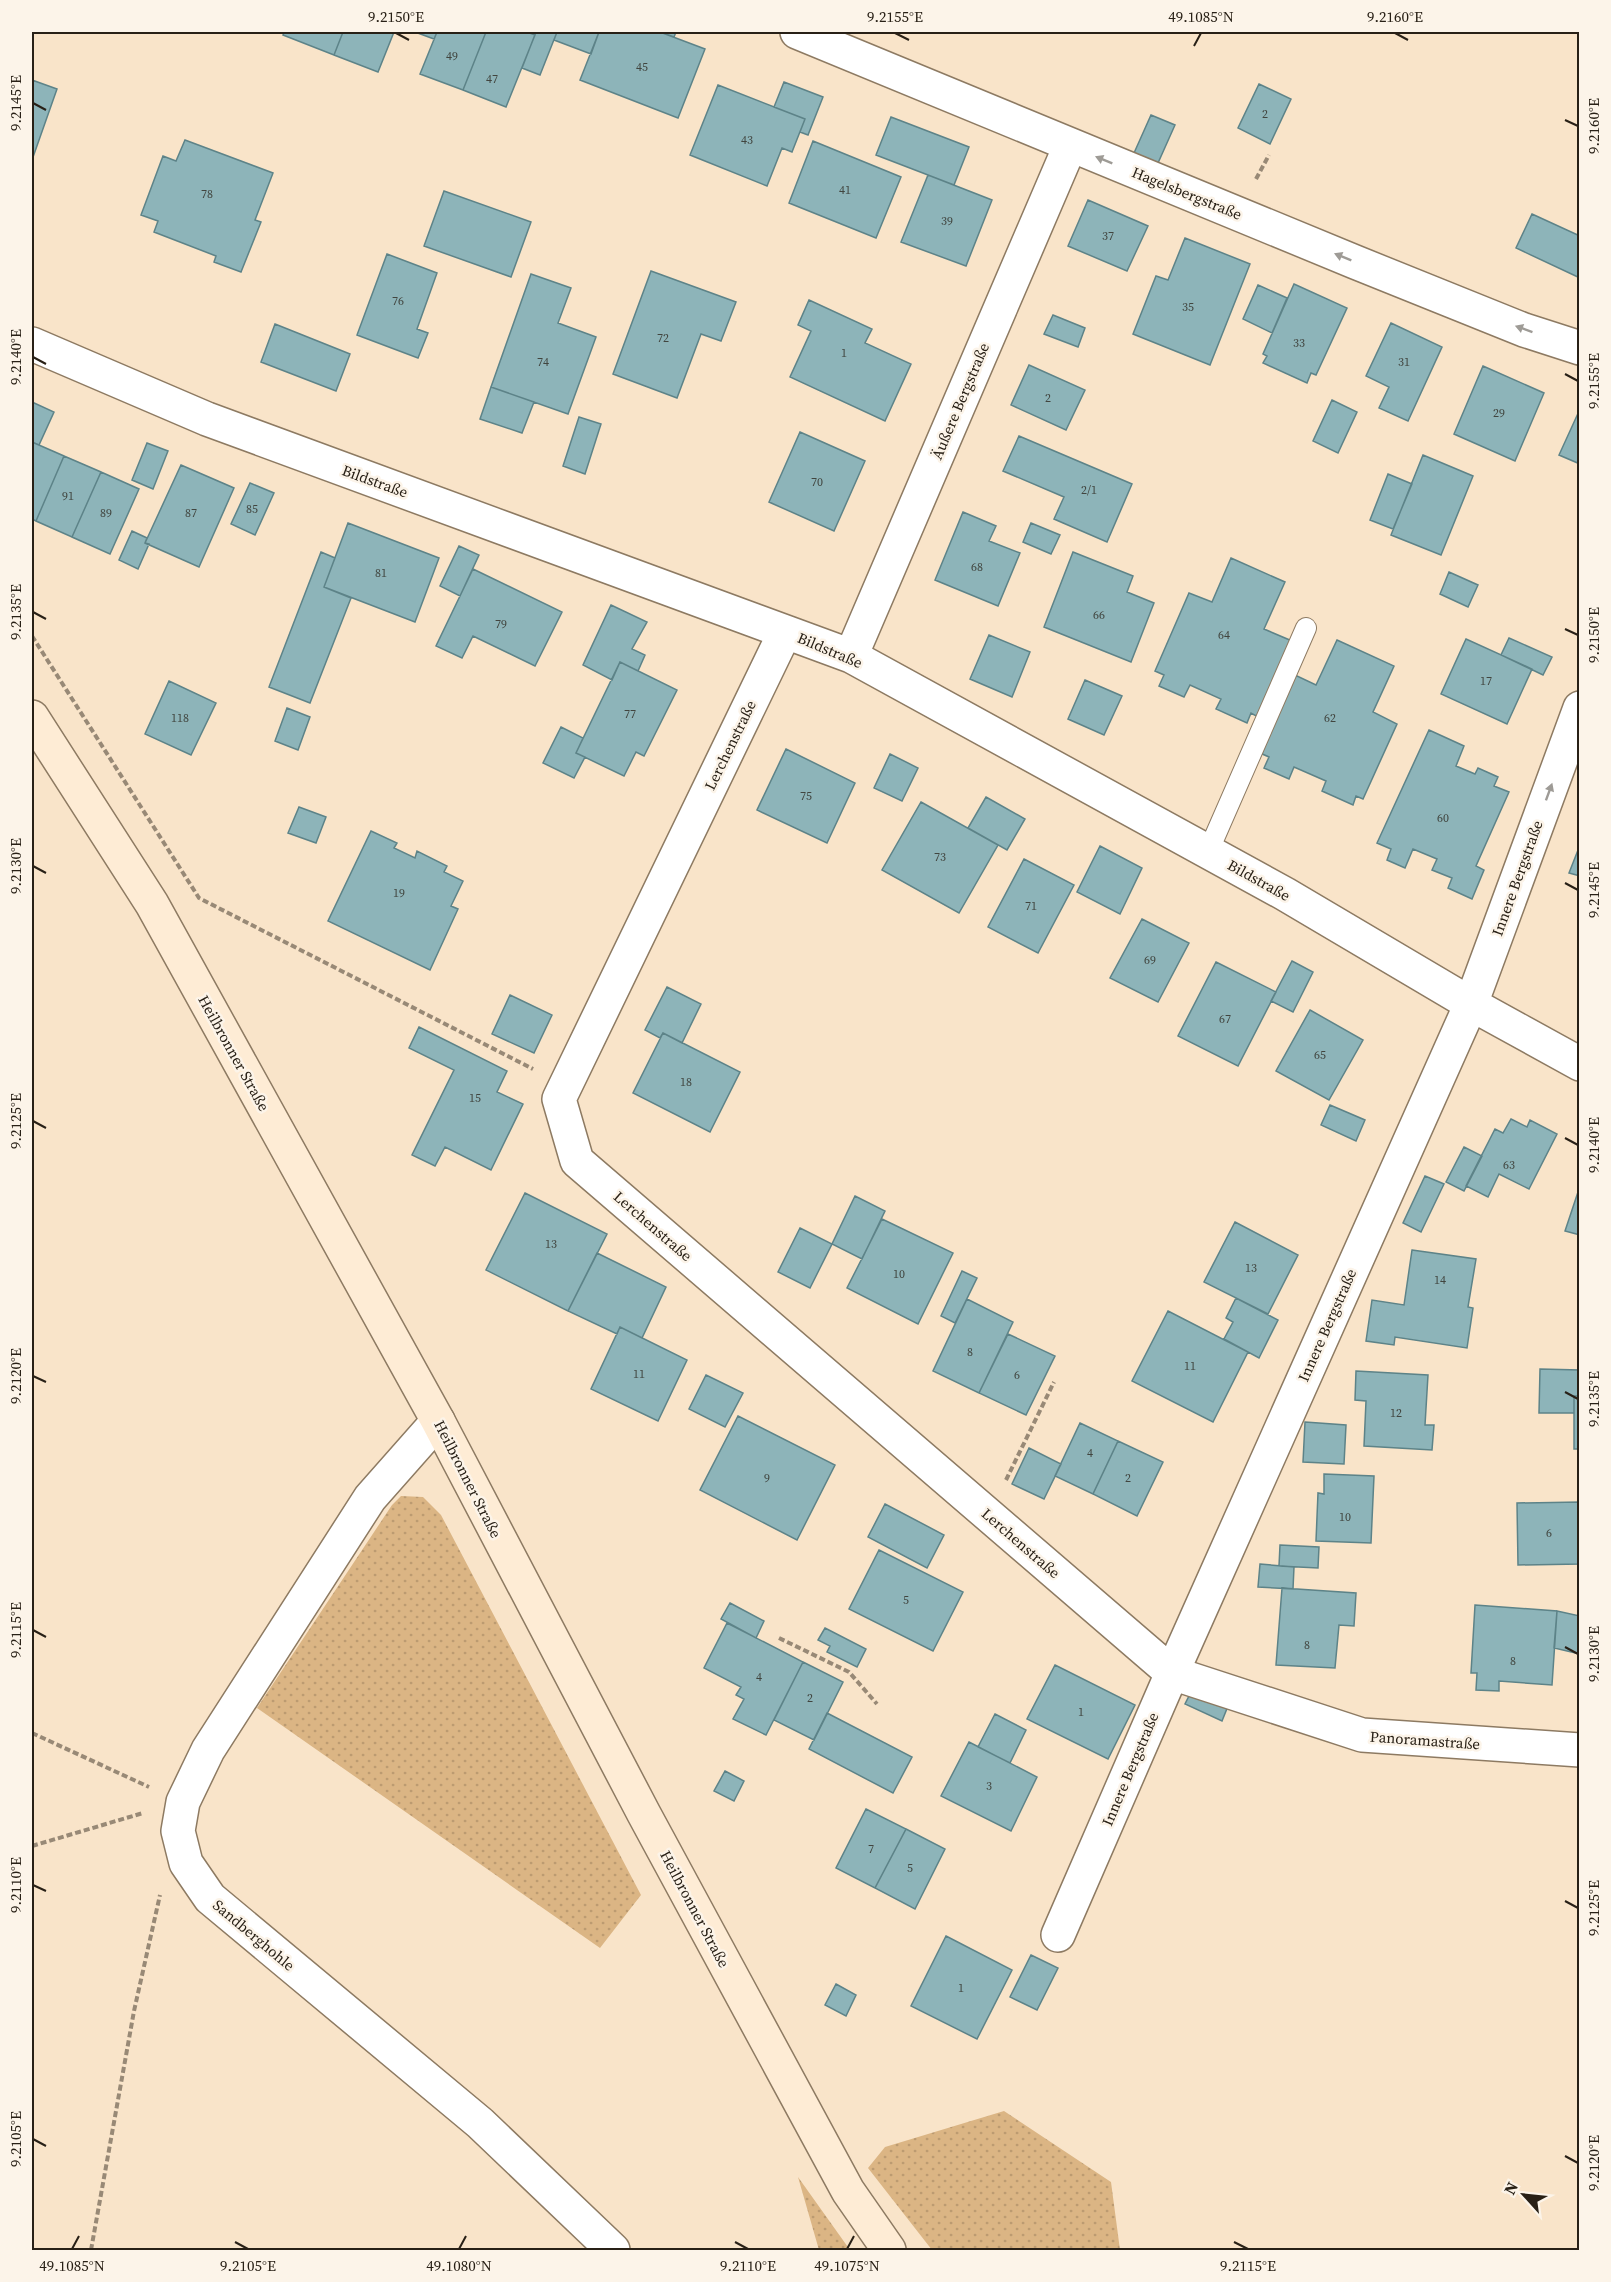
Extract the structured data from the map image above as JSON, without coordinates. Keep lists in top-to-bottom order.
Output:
{
  "streets": {
    "main road": ["Heilbronner Straße"],
    "street": [
      "Hagelsbergstraße",
      "Äußere Bergstraße",
      "Bildstraße",
      "Lerchenstraße",
      "Innere Bergstraße",
      "Panoramastraße",
      "Sandberghohle"
    ]
  },
  "crossings": [
    ["Hagelsbergstraße", "Äußere Bergstraße"],
    ["Äußere Bergstraße", "Bildstraße"],
    ["Bildstraße", "Lerchenstraße"],
    ["Bildstraße", "Innere Bergstraße"],
    ["Lerchenstraße", "Innere Bergstraße"],
    ["Lerchenstraße", "Panoramastraße"],
    ["Innere Bergstraße", "Panoramastraße"],
    ["Heilbronner Straße", "Sandberghohle"]
  ],
  "one_way": ["Hagelsbergstraße"],
  "house_numbers": [
    "49",
    "45",
    "47",
    "2",
    "43",
    "41",
    "78",
    "39",
    "37",
    "76",
    "35",
    "72",
    "33",
    "1",
    "74",
    "31",
    "2",
    "29",
    "70",
    "2/1",
    "91",
    "85",
    "89",
    "87",
    "68",
    "81",
    "66",
    "79",
    "64",
    "17",
    "77",
    "118",
    "62",
    "75",
    "60",
    "73",
    "19",
    "71",
    "69",
    "67",
    "65",
    "18",
    "15",
    "63",
    "13",
    "13",
    "10",
    "14",
    "8",
    "11",
    "11",
    "6",
    "12",
    "4",
    "9",
    "2",
    "10",
    "6",
    "5",
    "8",
    "8",
    "4",
    "2",
    "1",
    "3",
    "7",
    "5",
    "1"
  ],
  "north": "top left",
  "coordinates": [
    "9.2150°E",
    "9.2155°E",
    "49.1085°N",
    "9.2160°E",
    "9.2145°E",
    "9.2140°E",
    "9.2135°E",
    "9.2130°E",
    "9.2125°E",
    "9.2120°E",
    "9.2115°E",
    "9.2110°E",
    "9.2105°E",
    "49.1080°N",
    "49.1075°N"
  ]
}
